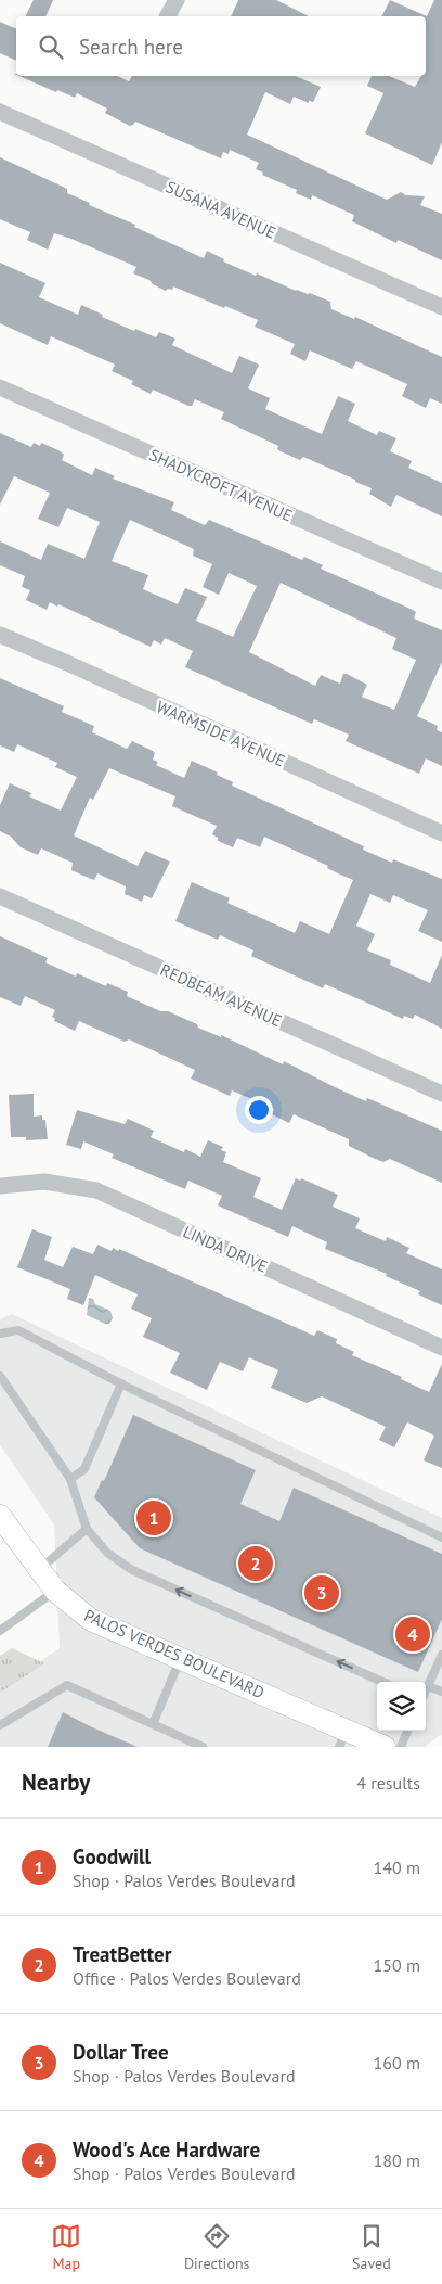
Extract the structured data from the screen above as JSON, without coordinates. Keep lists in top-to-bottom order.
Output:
{
  "streets": {
    "main road": ["PALOS VERDES BOULEVARD"],
    "street": [
      "SUSANA AVENUE",
      "SHADYCROFT AVENUE",
      "WARMSIDE AVENUE",
      "REDBEAM AVENUE",
      "LINDA DRIVE"
    ]
  },
  "page": {
    "search": "Search here",
    "pins": [
      "1",
      "2",
      "3",
      "4"
    ],
    "heading": ["Nearby", "4 results"],
    "list": [
      {
        "mark": "1",
        "name": "Goodwill",
        "note": "Shop · Palos Verdes Boulevard",
        "value": "140 m"
      },
      {
        "mark": "2",
        "name": "TreatBetter",
        "note": "Office · Palos Verdes Boulevard",
        "value": "150 m"
      },
      {
        "mark": "3",
        "name": "Dollar Tree",
        "note": "Shop · Palos Verdes Boulevard",
        "value": "160 m"
      },
      {
        "mark": "4",
        "name": "Wood's Ace Hardware",
        "note": "Shop · Palos Verdes Boulevard",
        "value": "180 m"
      }
    ],
    "nav": ["Map", "Directions", "Saved"]
  }
}
